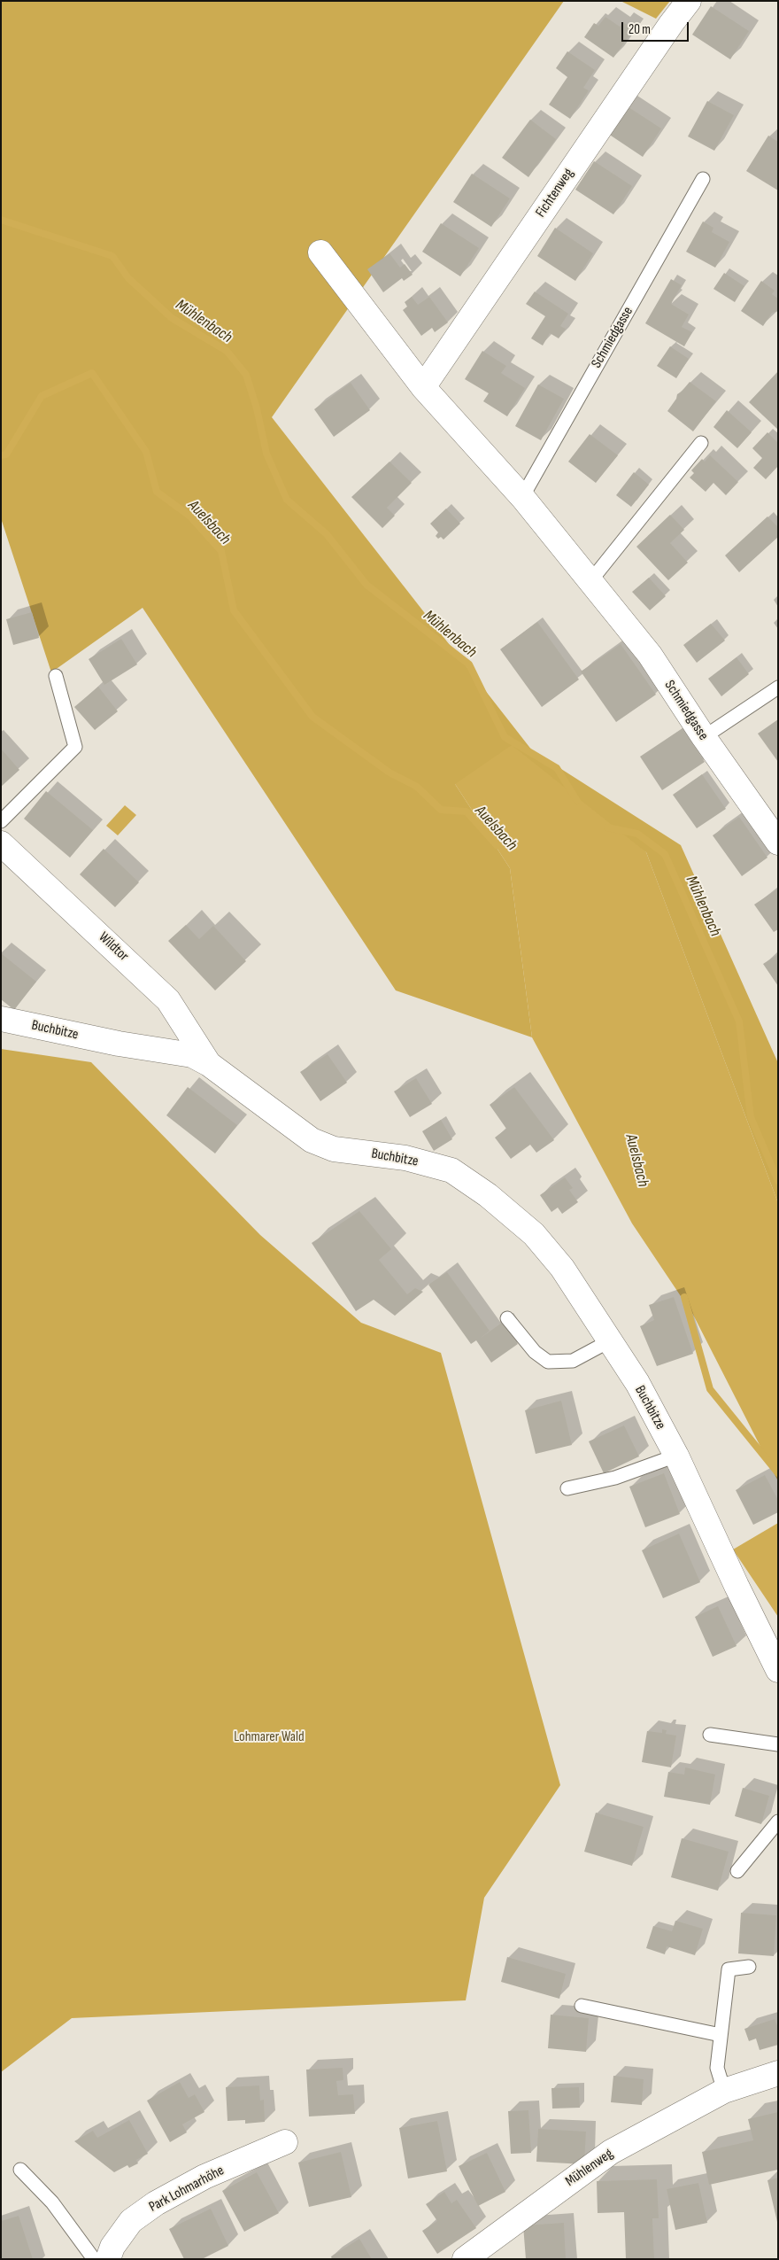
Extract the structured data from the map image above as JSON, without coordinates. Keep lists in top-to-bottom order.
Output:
{
  "streets": {
    "street": [
      "Fichtenweg",
      "Schmiedgasse",
      "Wildtor",
      "Buchbitze",
      "Mühlenweg",
      "Park Lohmarhöhe"
    ]
  },
  "crossings": [
    ["Fichtenweg", "Schmiedgasse"],
    ["Wildtor", "Buchbitze"]
  ],
  "water": ["Mühlenbach", "Auelsbach"],
  "parks": ["Lohmarer Wald"],
  "scale_bar": "20 m"
}
